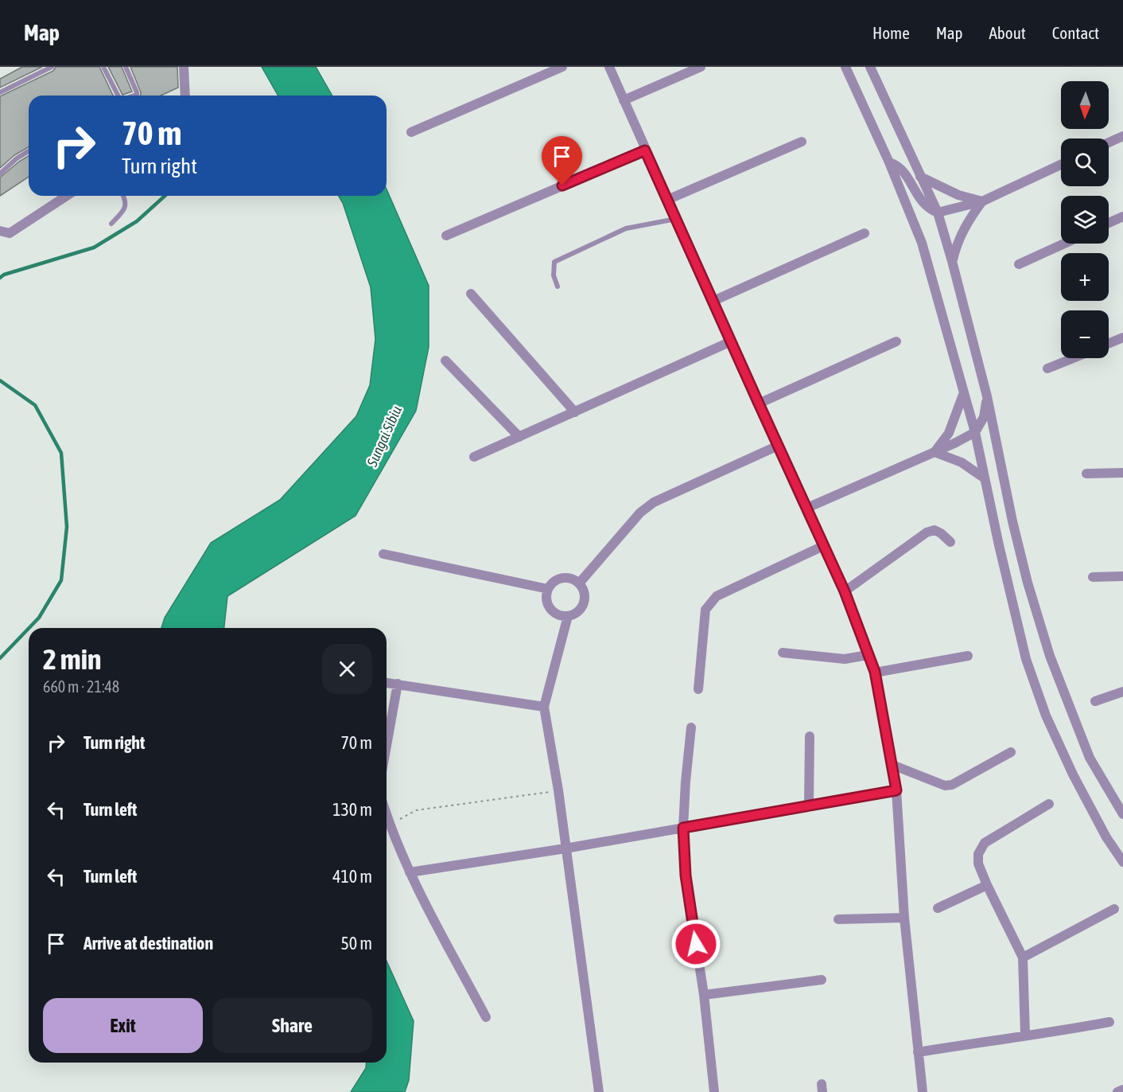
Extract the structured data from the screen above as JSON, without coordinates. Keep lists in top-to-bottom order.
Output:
{
  "water": ["Sungai Sibiu"],
  "north": "bottom",
  "page": {
    "header": "Map",
    "nav": [
      "Home",
      "Map",
      "About",
      "Contact"
    ],
    "map_buttons": ["+", "−"],
    "turn": ["70 m", "Turn right"],
    "heading": ["2 min", "660 m · 21:48"],
    "list": [
      {
        "name": "Turn right",
        "value": "70 m"
      },
      {
        "name": "Turn left",
        "value": "130 m"
      },
      {
        "name": "Turn left",
        "value": "410 m"
      },
      {
        "name": "Arrive at destination",
        "value": "50 m"
      }
    ],
    "buttons": ["Exit", "Share"]
  }
}
